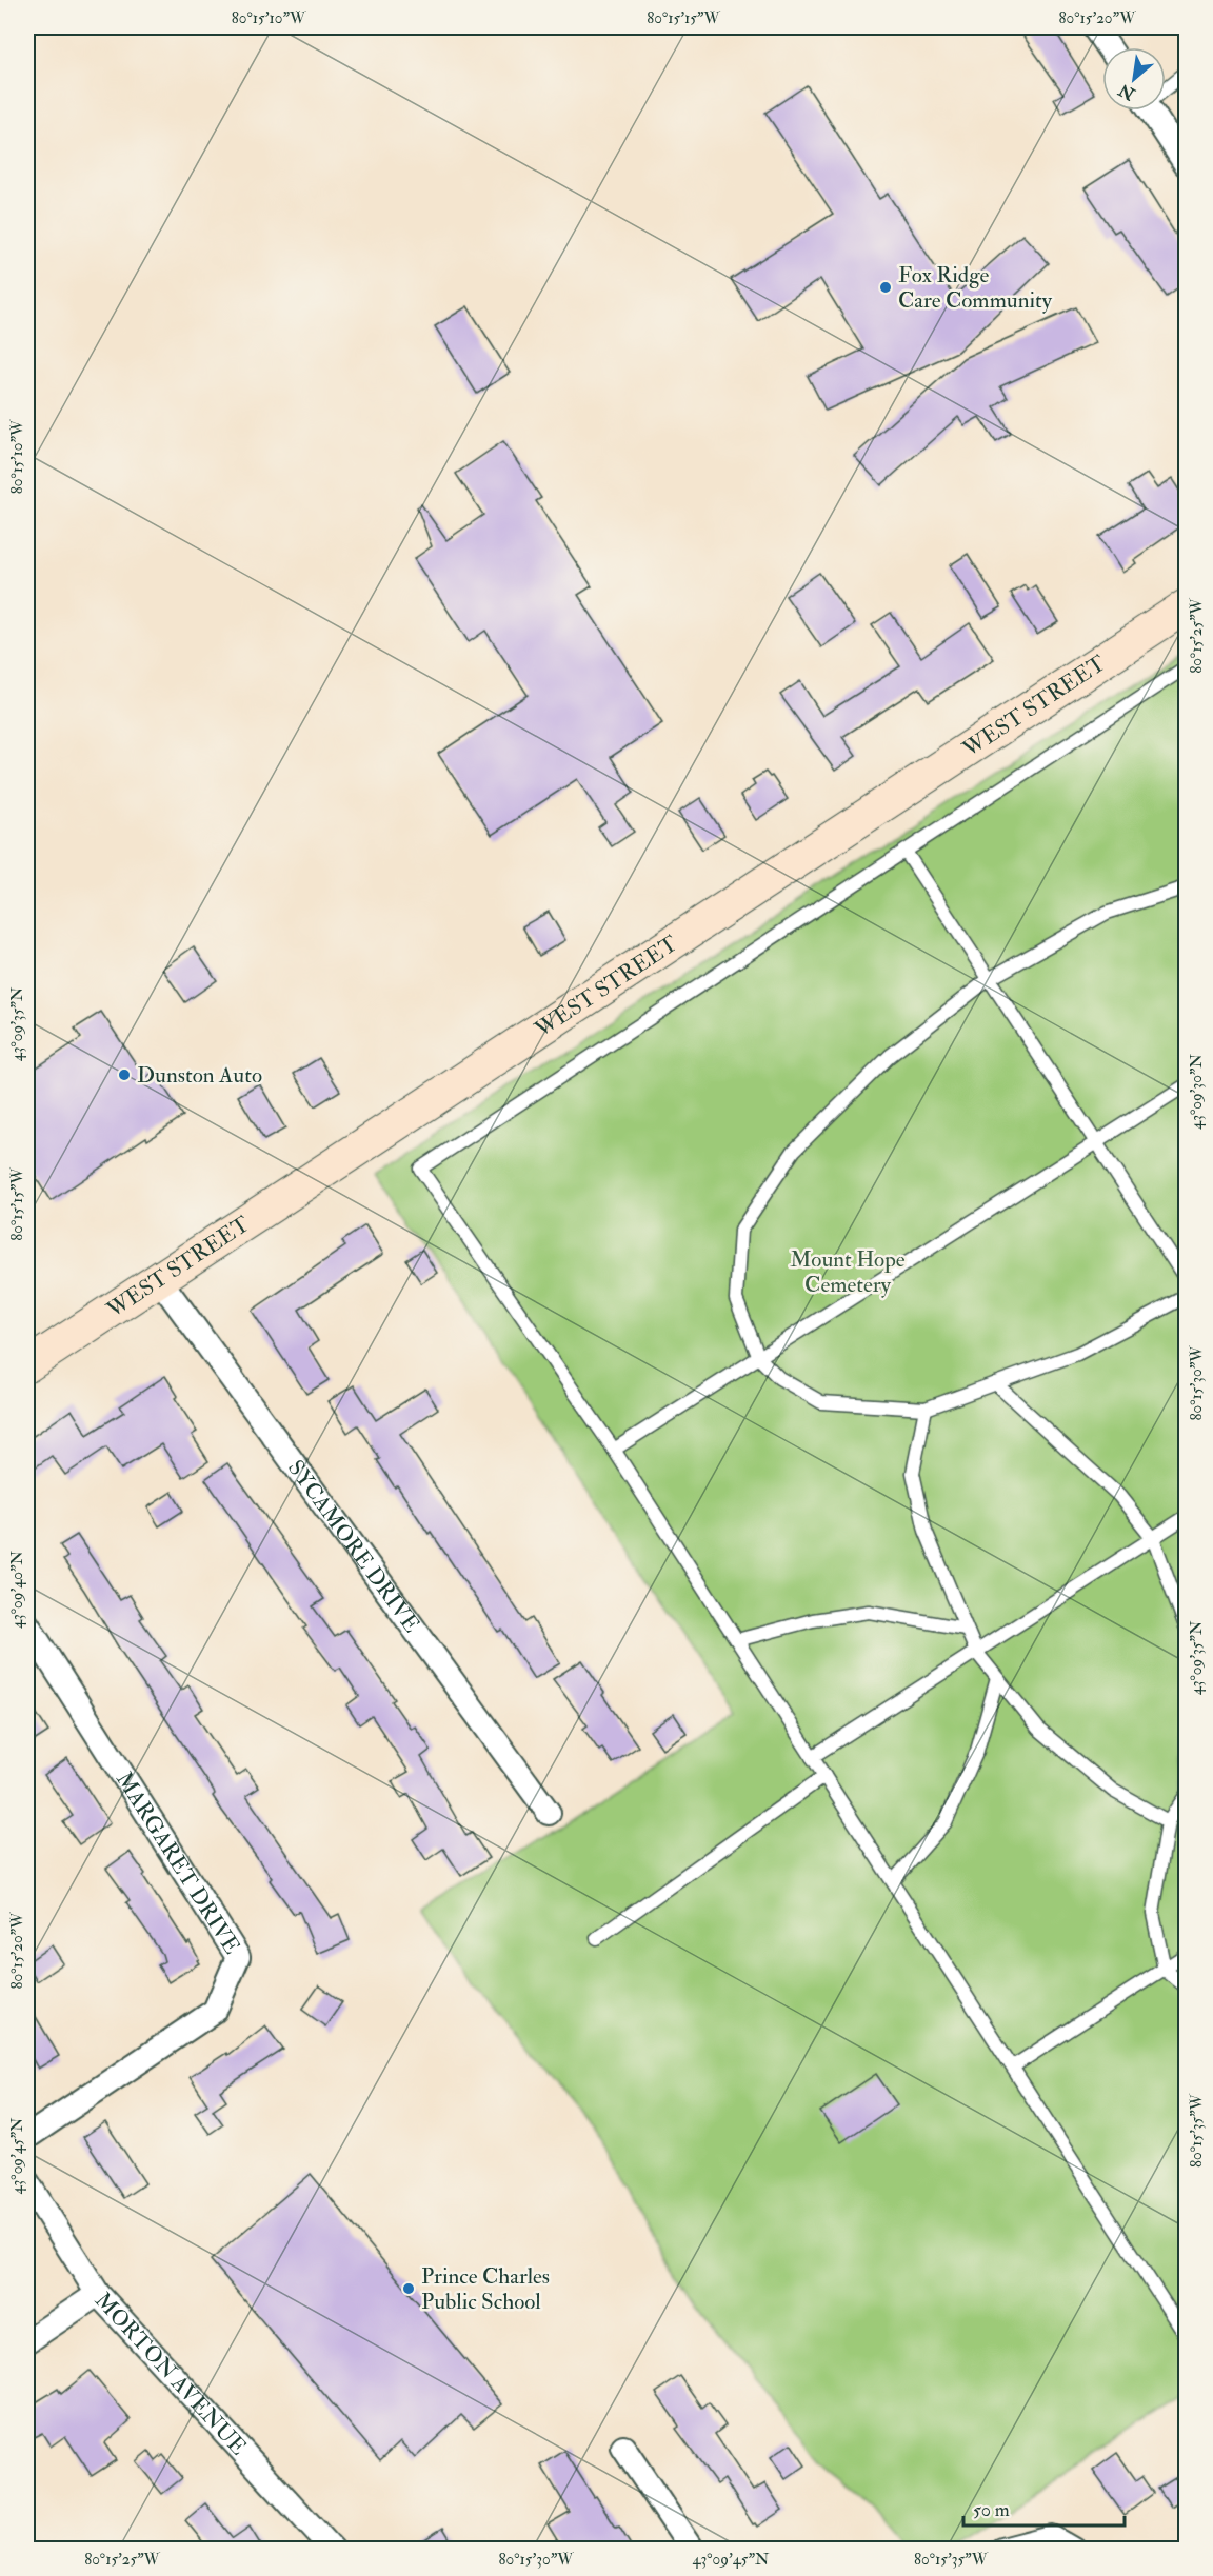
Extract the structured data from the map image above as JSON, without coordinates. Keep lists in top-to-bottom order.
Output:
{
  "streets": {
    "main road": ["WEST STREET"],
    "street": ["SYCAMORE DRIVE", "MARGARET DRIVE", "MORTON AVENUE"]
  },
  "crossings": [
    ["WEST STREET", "SYCAMORE DRIVE"]
  ],
  "parks": ["Mount Hope Cemetery"],
  "places": ["Fox Ridge Care Community", "Dunston Auto", "Prince Charles Public School"],
  "scale_bar": "50 m",
  "north": "bottom left",
  "coordinates": [
    "80°15'10\"W",
    "80°15'15\"W",
    "80°15'20\"W",
    "80°15'25\"W",
    "43°09'35\"N",
    "43°09'30\"N",
    "80°15'30\"W",
    "43°09'40\"N",
    "80°15'35\"W",
    "43°09'45\"N"
  ]
}
